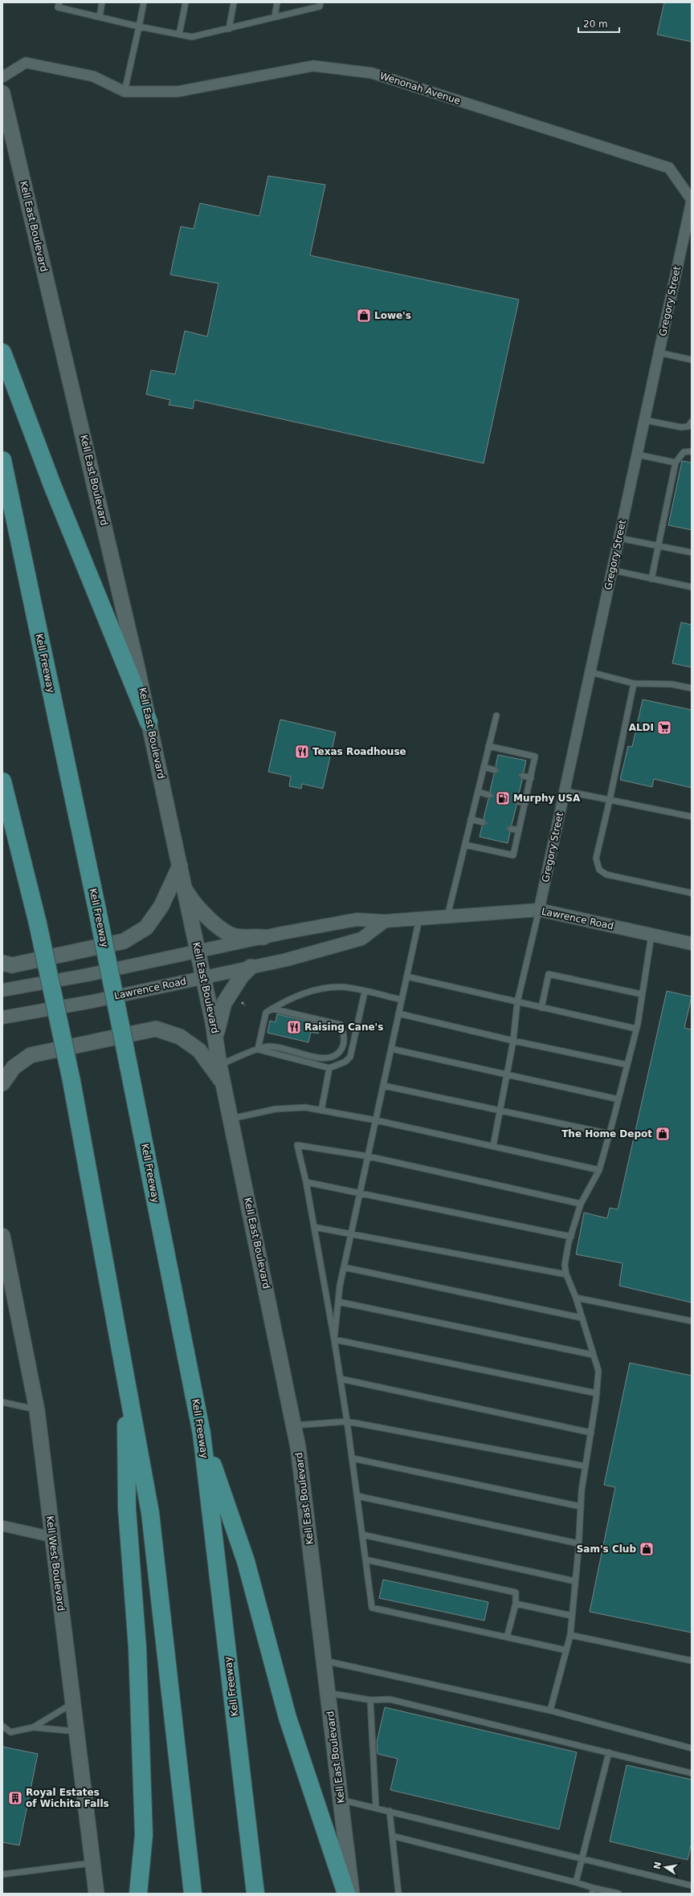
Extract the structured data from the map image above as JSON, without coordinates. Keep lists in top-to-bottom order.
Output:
{
  "streets": {
    "highway": ["Kell Freeway"],
    "main road": ["Kell East Boulevard", "Kell West Boulevard"],
    "street": ["Wenonah Avenue", "Gregory Street", "Lawrence Road"]
  },
  "crossings": [
    ["Wenonah Avenue", "Gregory Street"],
    ["Kell East Boulevard", "Lawrence Road"],
    ["Gregory Street", "Lawrence Road"]
  ],
  "places": {
    "shop": ["Lowe's", "The Home Depot", "Sam's Club"],
    "supermarket": ["ALDI"],
    "restaurant": ["Texas Roadhouse", "Raising Cane's"],
    "fuel station": ["Murphy USA"],
    "building": ["Royal Estates of Wichita Falls"]
  },
  "scale_bar": "20 m",
  "north": "left"
}
